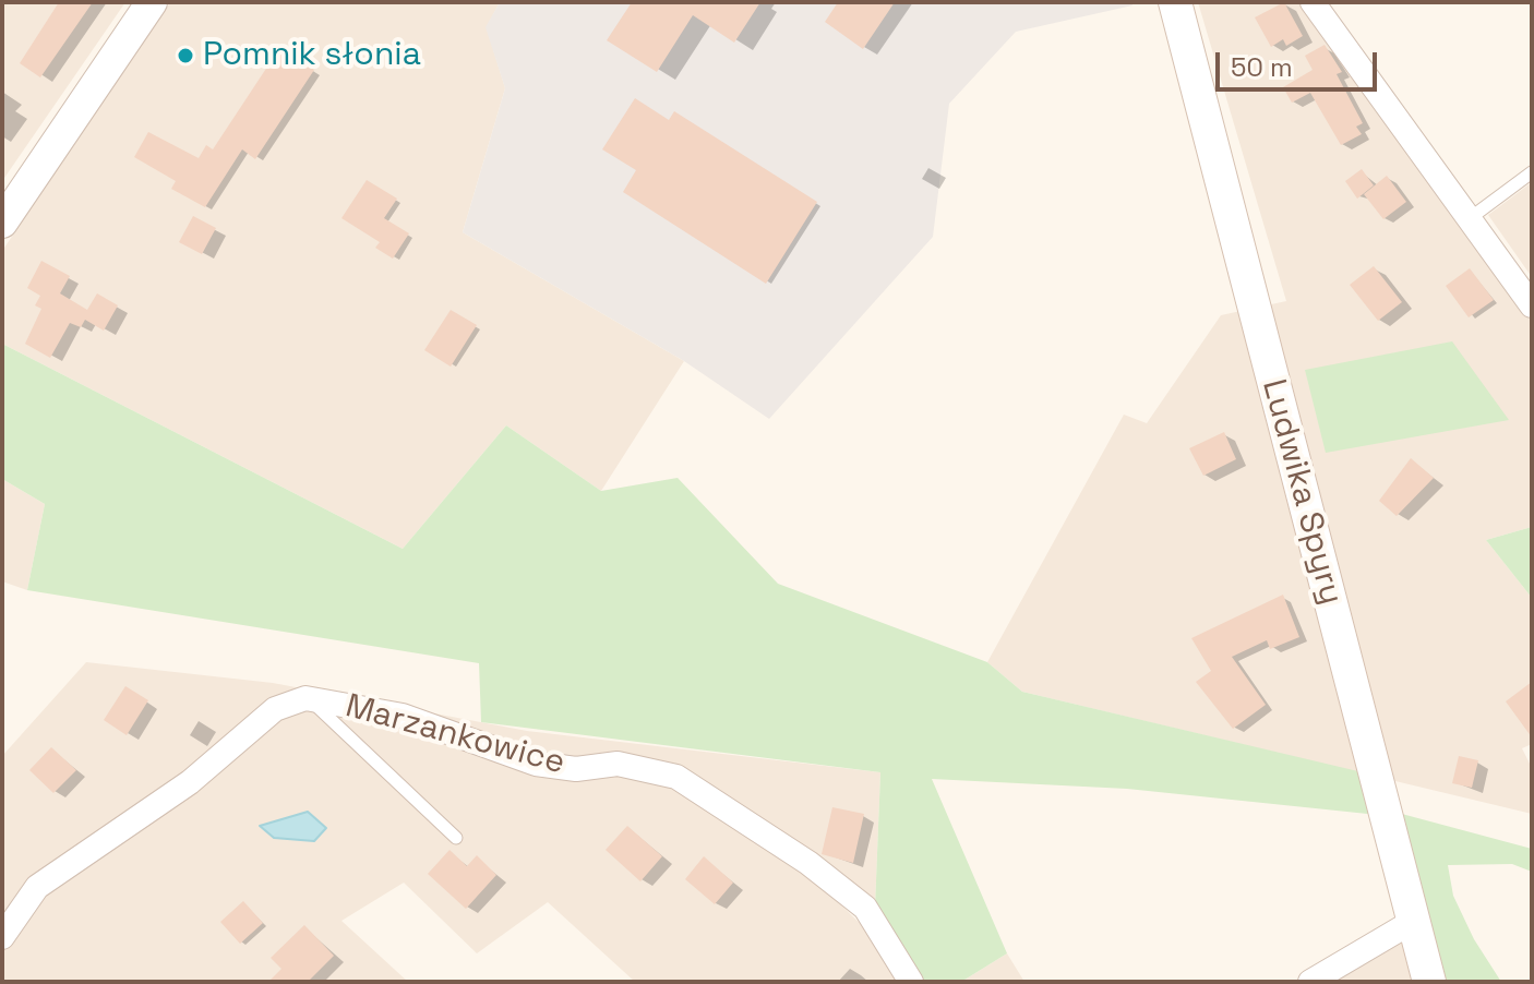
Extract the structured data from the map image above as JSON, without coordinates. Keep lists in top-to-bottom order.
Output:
{
  "streets": {
    "main road": ["Ludwika Spyry"],
    "street": ["Marzankowice"]
  },
  "places": ["Pomnik słonia"],
  "scale_bar": "50 m"
}
